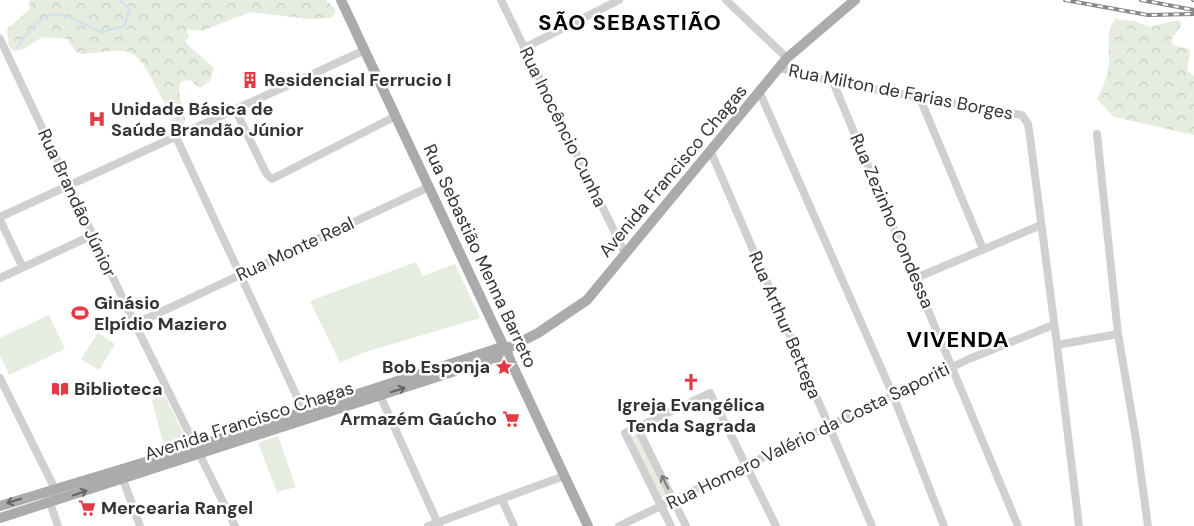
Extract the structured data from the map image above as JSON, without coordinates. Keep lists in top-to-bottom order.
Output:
{
  "streets": {
    "main road": ["Avenida Francisco Chagas", "Rua Sebastião Menna Barreto"],
    "street": [
      "Rua Milton de Farias Borges",
      "Rua Inocêncio Cunha",
      "Rua Brandão Júnior",
      "Rua Zezinho Condessa",
      "Rua Monte Real",
      "Rua Arthur Bettega",
      "Rua Homero Valério da Costa Saporiti"
    ]
  },
  "crossings": [
    ["Rua Milton de Farias Borges", "Avenida Francisco Chagas"],
    ["Rua Milton de Farias Borges", "Rua Zezinho Condessa"],
    ["Rua Inocêncio Cunha", "Avenida Francisco Chagas"],
    ["Avenida Francisco Chagas", "Rua Brandão Júnior"],
    ["Avenida Francisco Chagas", "Rua Sebastião Menna Barreto"],
    ["Avenida Francisco Chagas", "Rua Arthur Bettega"],
    ["Rua Brandão Júnior", "Rua Monte Real"],
    ["Rua Zezinho Condessa", "Rua Homero Valério da Costa Saporiti"],
    ["Rua Monte Real", "Rua Sebastião Menna Barreto"],
    ["Rua Arthur Bettega", "Rua Homero Valério da Costa Saporiti"]
  ],
  "districts": ["SÃO SEBASTIÃO", "VIVENDA"],
  "places": {
    "building": ["Residencial Ferrucio I"],
    "hospital": ["Unidade Básica de Saúde Brandão Júnior"],
    "sports": ["Ginásio Elpídio Maziero"],
    "place": ["Bob Esponja"],
    "church": ["Igreja Evangélica Tenda Sagrada"],
    "library": ["Biblioteca"],
    "supermarket": ["Armazém Gaúcho", "Mercearia Rangel"]
  }
}
